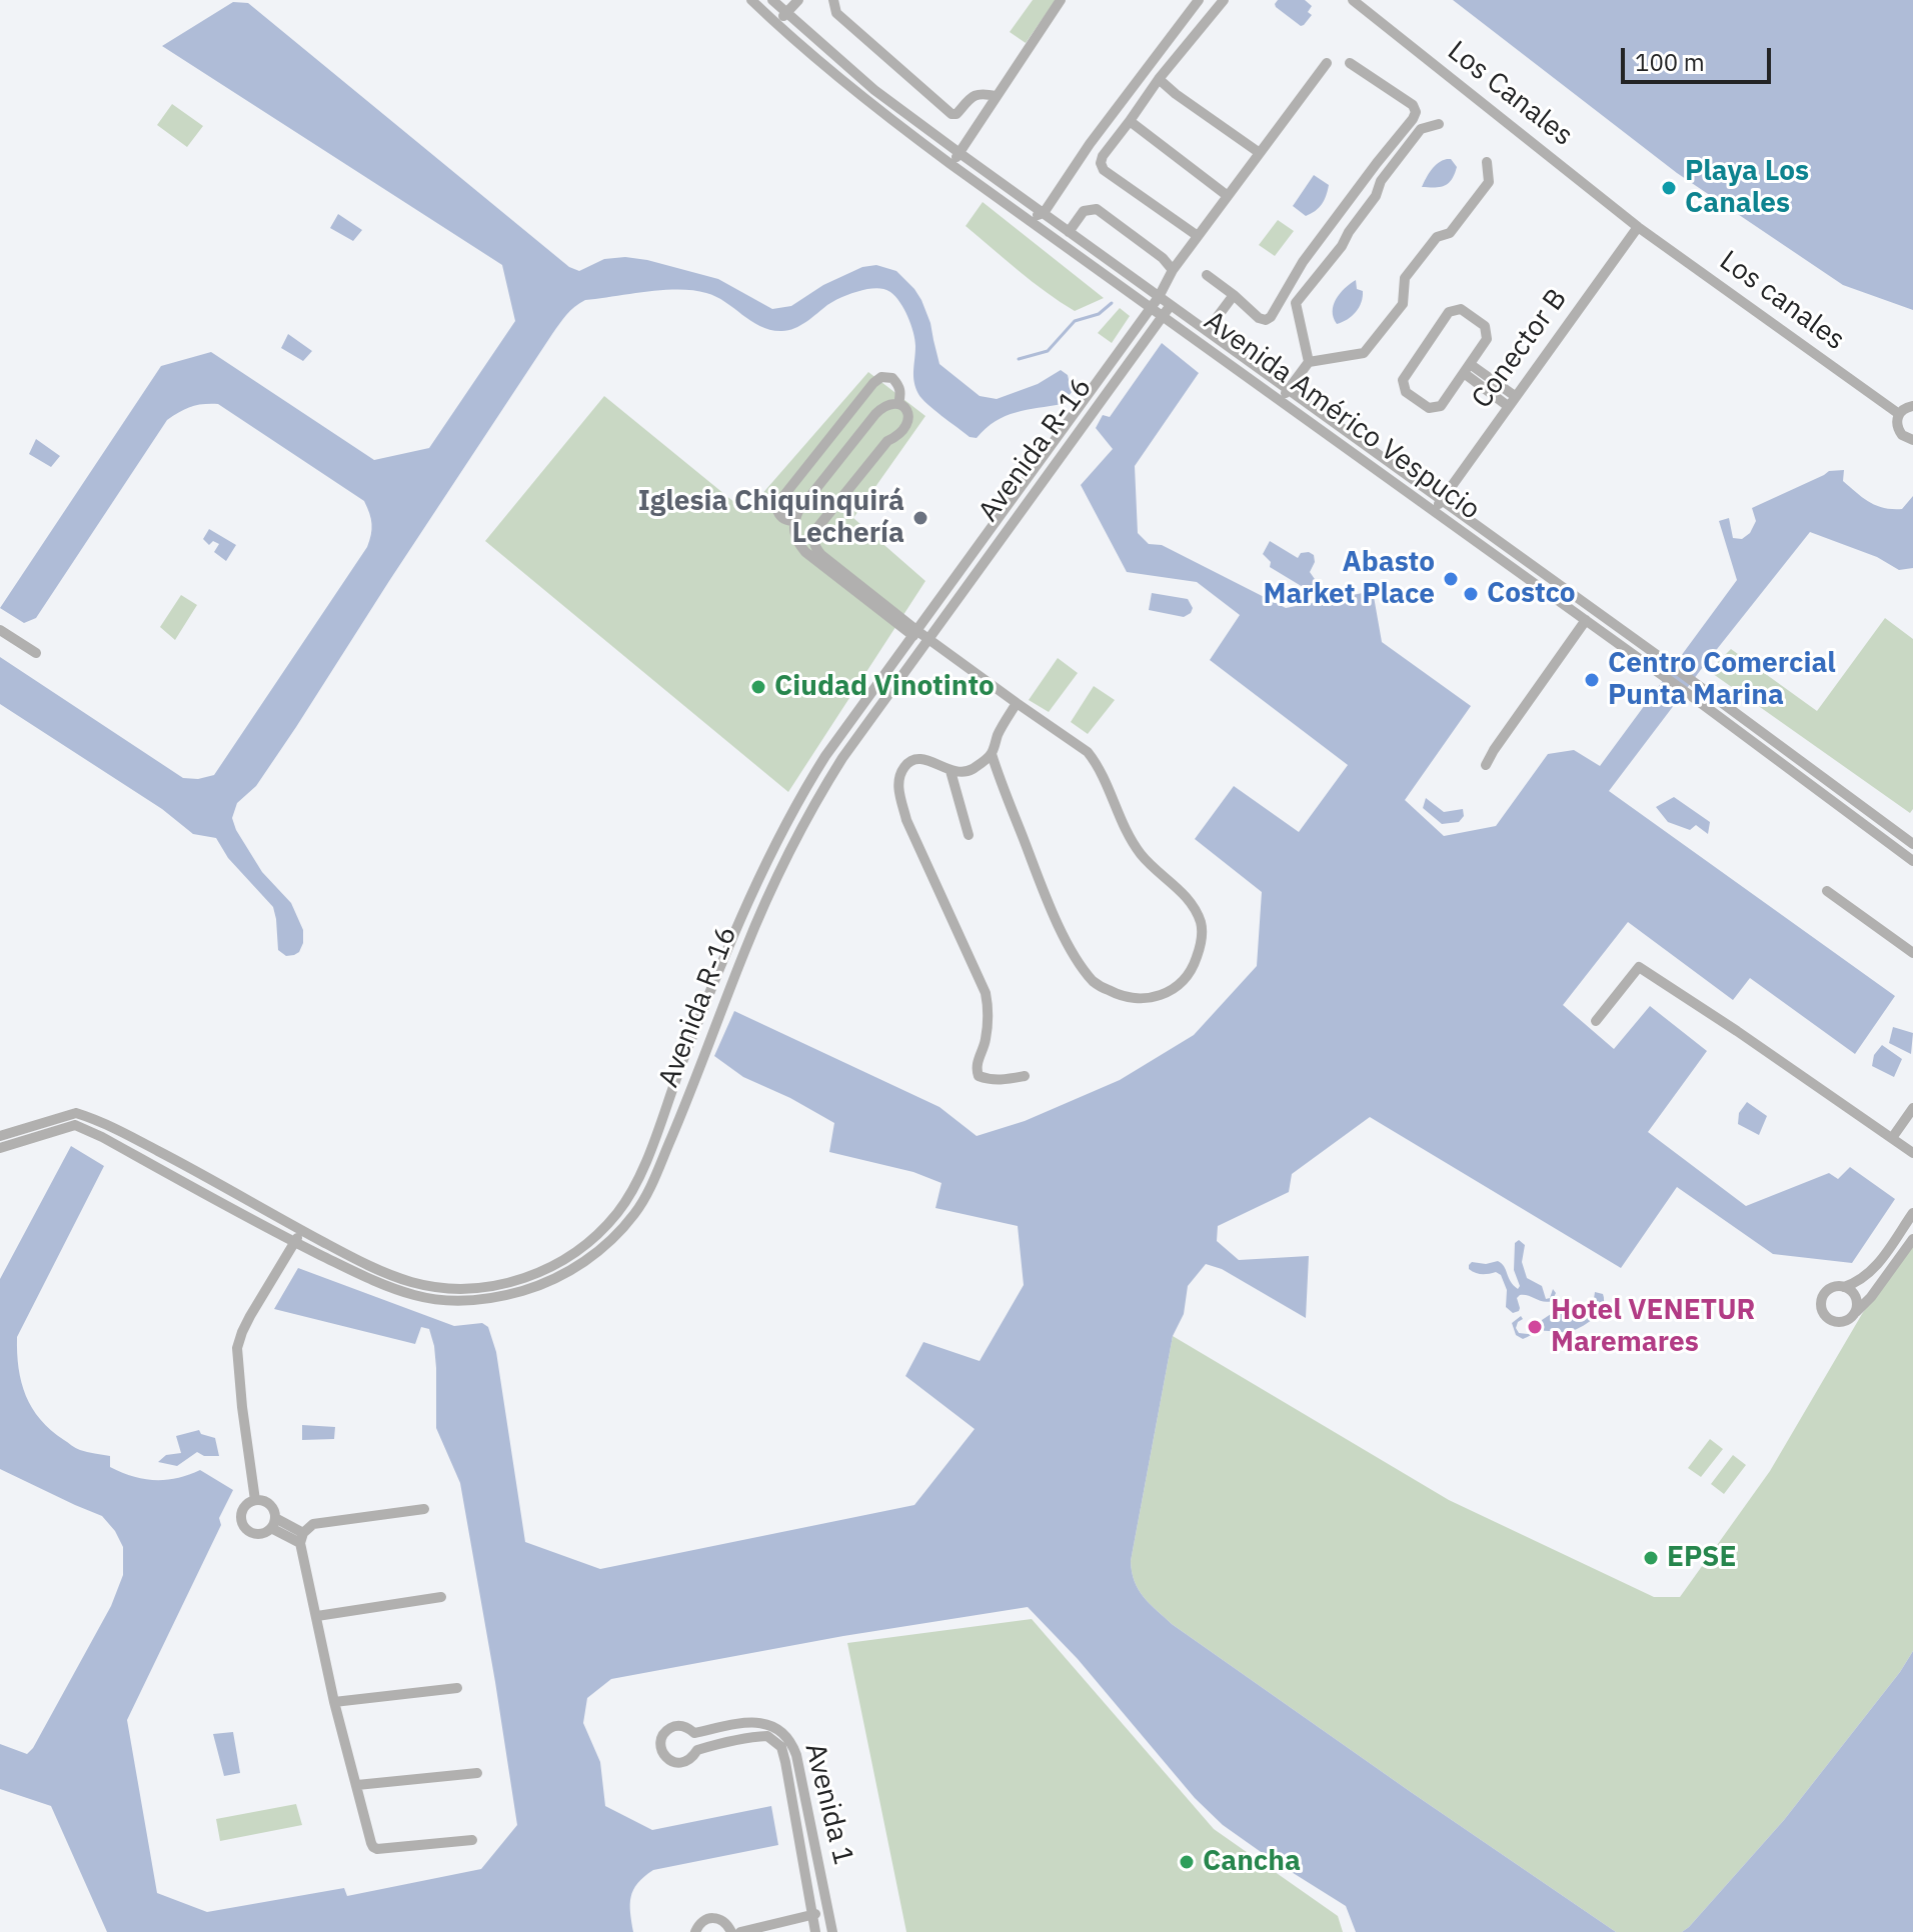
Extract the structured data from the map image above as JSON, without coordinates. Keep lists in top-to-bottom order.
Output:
{
  "streets": {
    "street": [
      "Los Canales",
      "Los canales",
      "Conector B",
      "Avenida Américo Vespucio",
      "Avenida R-16",
      "Avenida 1"
    ]
  },
  "crossings": [
    ["Los Canales", "Los canales"],
    ["Los Canales", "Conector B"],
    ["Los canales", "Conector B"],
    ["Conector B", "Avenida Américo Vespucio"],
    ["Avenida Américo Vespucio", "Avenida R-16"]
  ],
  "places": [
    "Playa Los Canales",
    "Iglesia Chiquinquirá Lechería",
    "Abasto Market Place",
    "Costco",
    "Centro Comercial Punta Marina",
    "Ciudad Vinotinto",
    "Hotel VENETUR Maremares",
    "EPSE",
    "Cancha"
  ],
  "scale_bar": "100 m"
}
